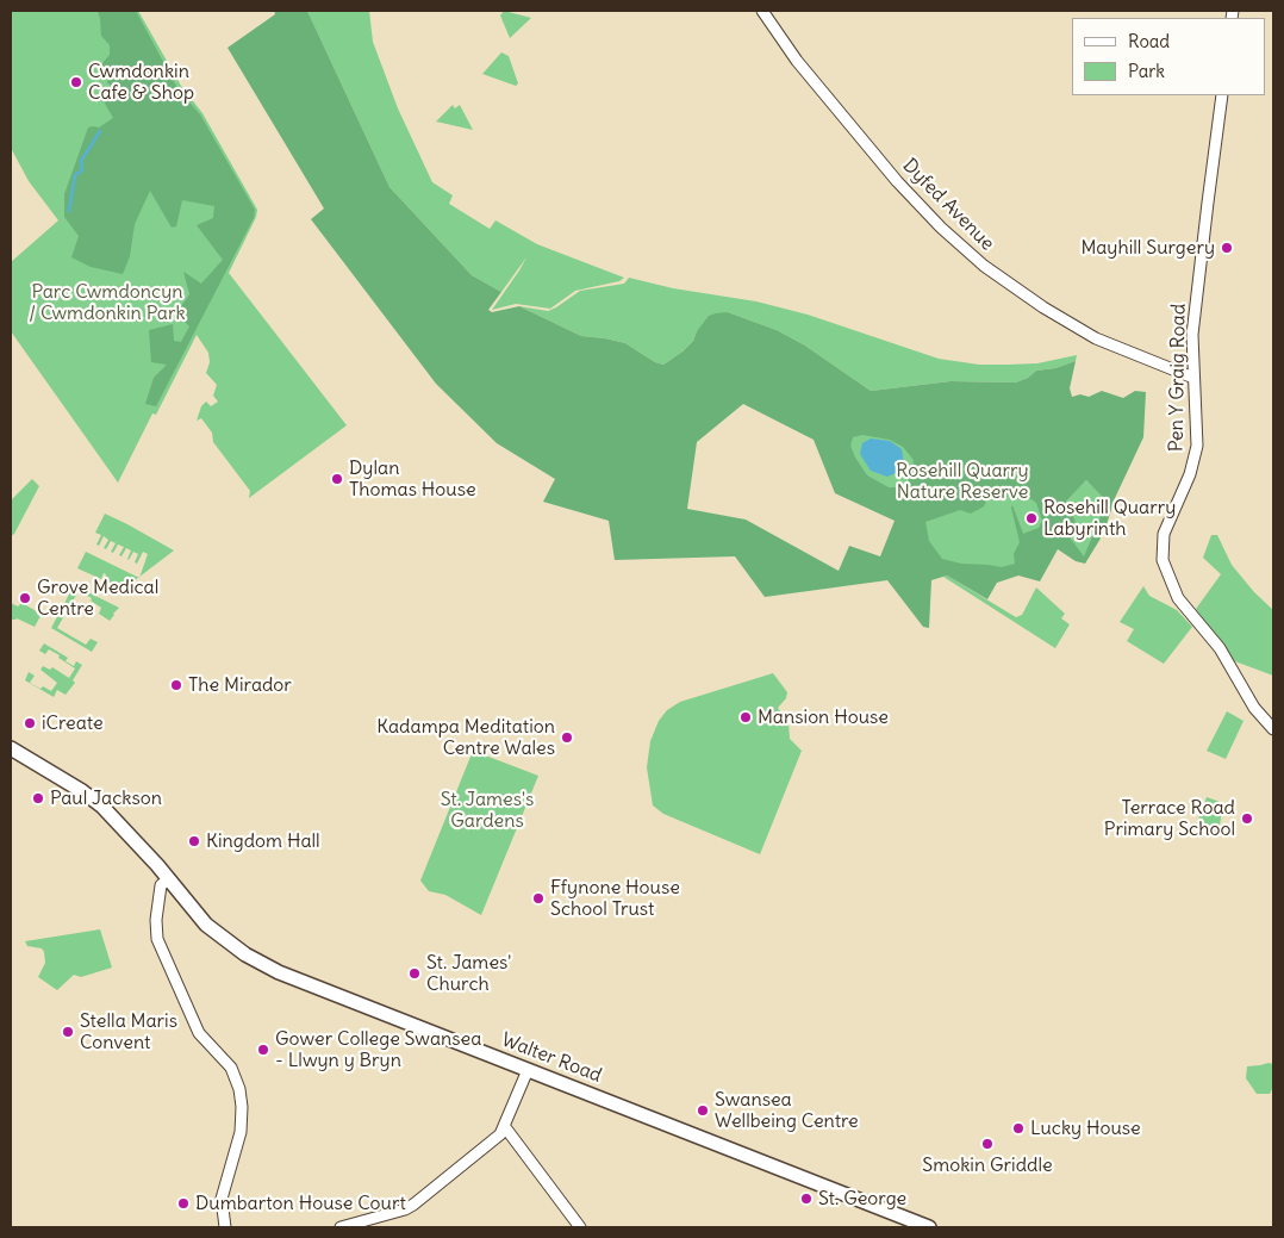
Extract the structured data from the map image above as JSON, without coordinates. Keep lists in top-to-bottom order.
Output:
{
  "streets": {
    "main road": ["Walter Road"],
    "street": ["Dyfed Avenue", "Pen Y Graig Road"]
  },
  "crossings": [
    ["Dyfed Avenue", "Pen Y Graig Road"]
  ],
  "parks": ["Parc Cwmdoncyn / Cwmdonkin Park", "Rosehill Quarry Nature Reserve", "St. James's Gardens"],
  "places": [
    "Cwmdonkin Cafe & Shop",
    "Mayhill Surgery",
    "Dylan Thomas House",
    "Rosehill Quarry Labyrinth",
    "Grove Medical Centre",
    "The Mirador",
    "Mansion House",
    "iCreate",
    "Kadampa Meditation Centre Wales",
    "Paul Jackson",
    "Terrace Road Primary School",
    "Kingdom Hall",
    "Ffynone House School Trust",
    "St. James' Church",
    "Stella Maris Convent",
    "Gower College Swansea - Llwyn y Bryn",
    "Swansea Wellbeing Centre",
    "Lucky House",
    "Smokin Griddle",
    "St. George",
    "Dumbarton House Court"
  ],
  "legend": ["Road", "Park"]
}
